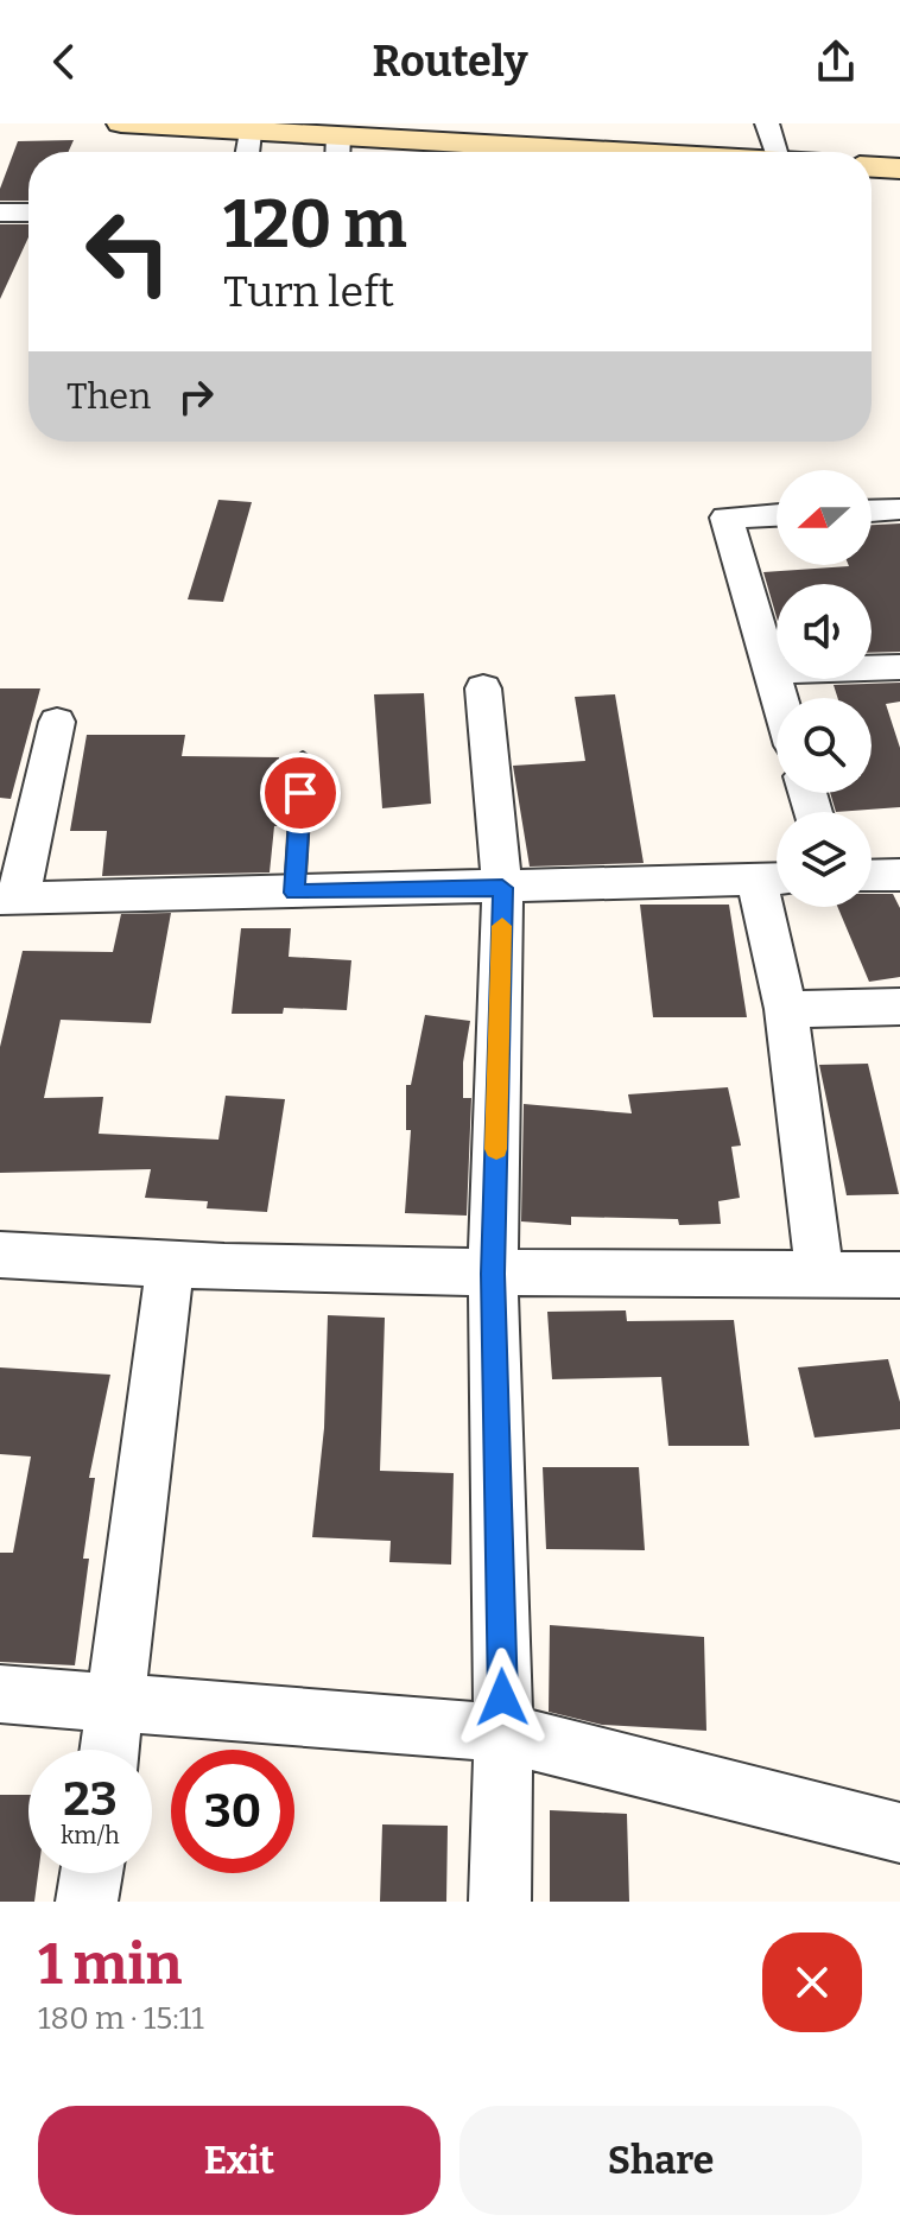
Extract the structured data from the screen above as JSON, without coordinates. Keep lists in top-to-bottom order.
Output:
{
  "north": "left",
  "page": {
    "header": "Routely",
    "turn": ["120 m", "Turn left"],
    "then": "Then",
    "speed": "23 km/h",
    "limit": "30",
    "heading": ["1 min", "180 m · 15:11"],
    "buttons": ["Exit", "Share"]
  }
}
